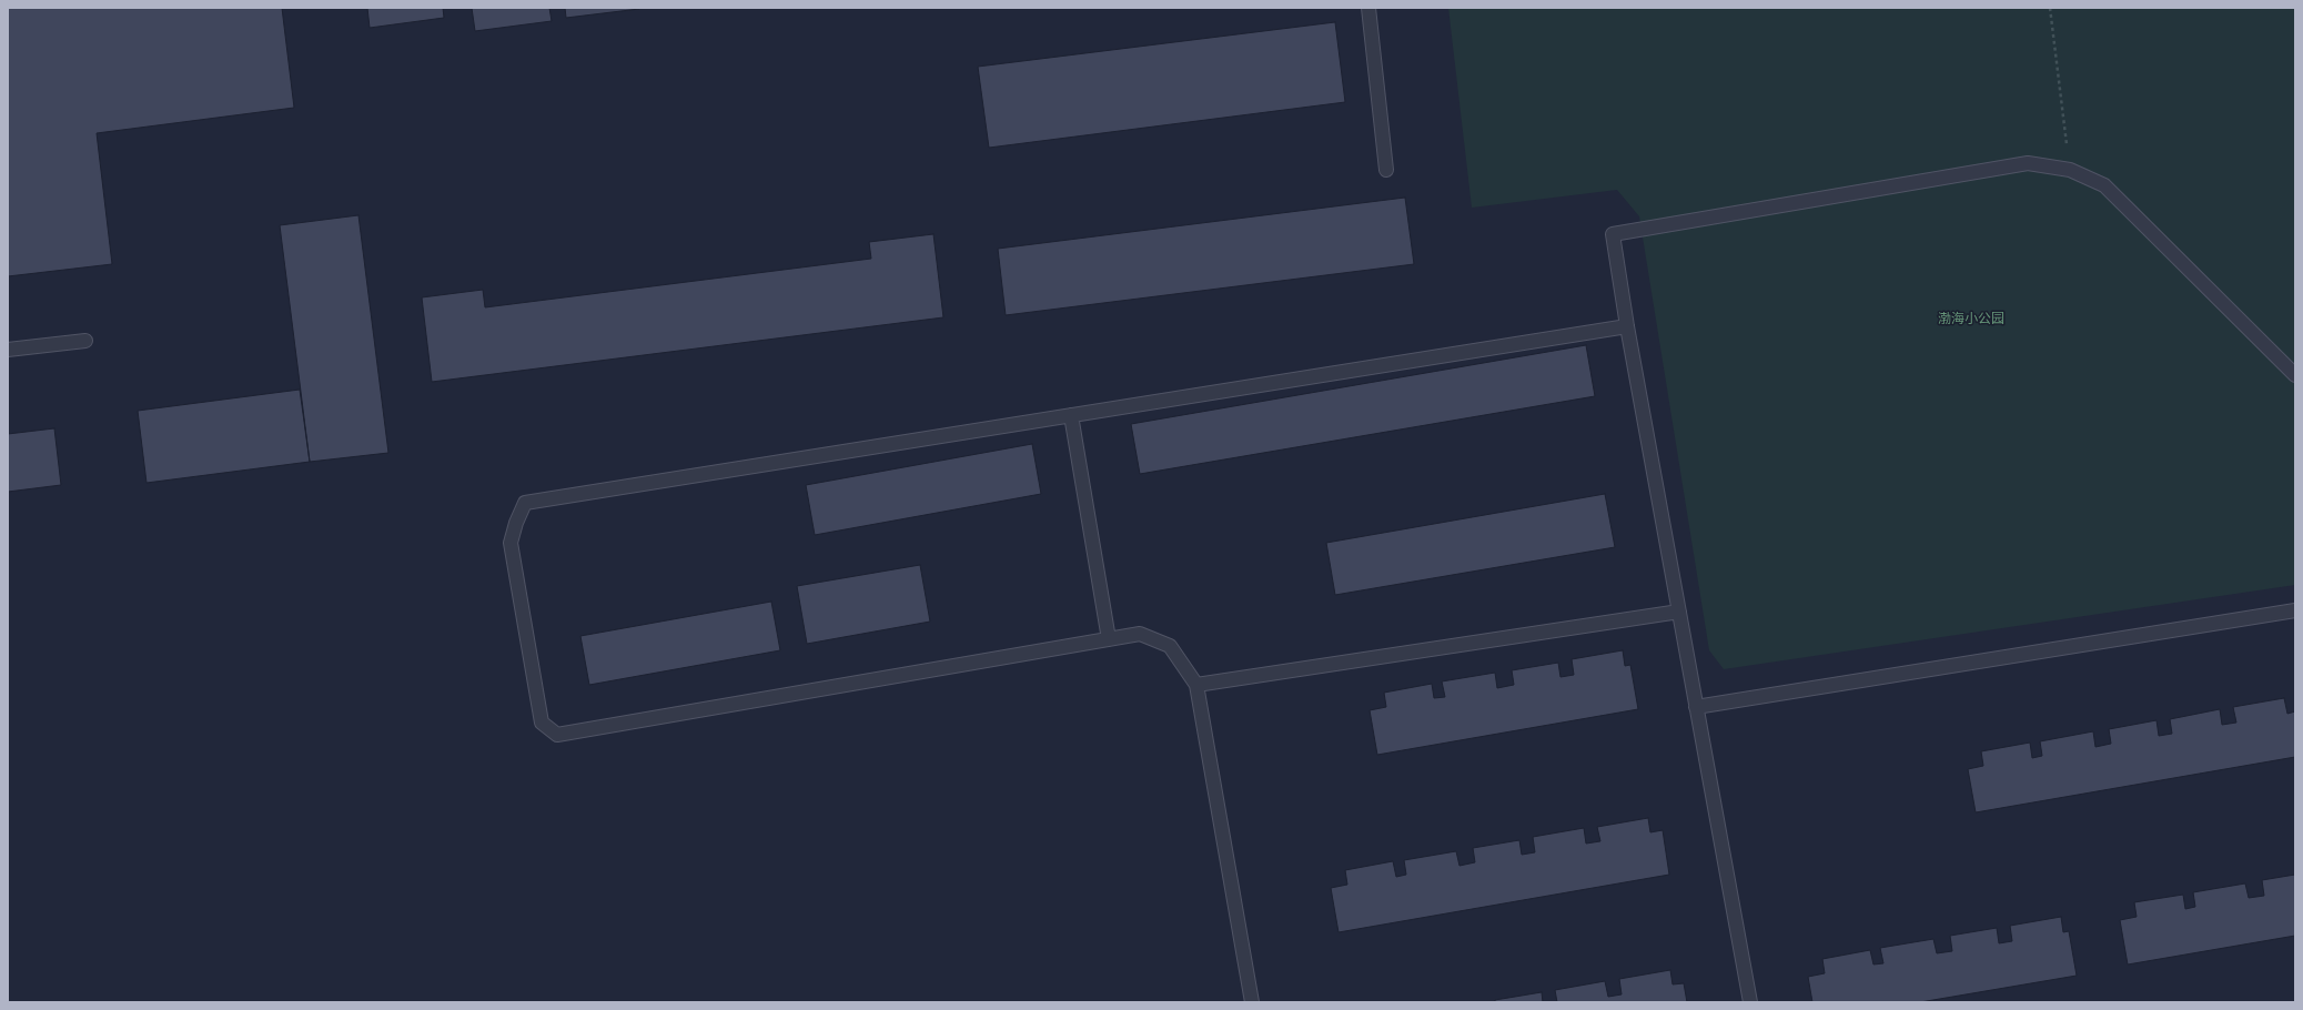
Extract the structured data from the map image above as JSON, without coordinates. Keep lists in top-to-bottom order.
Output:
{
  "parks": ["渤海小公园"]
}
